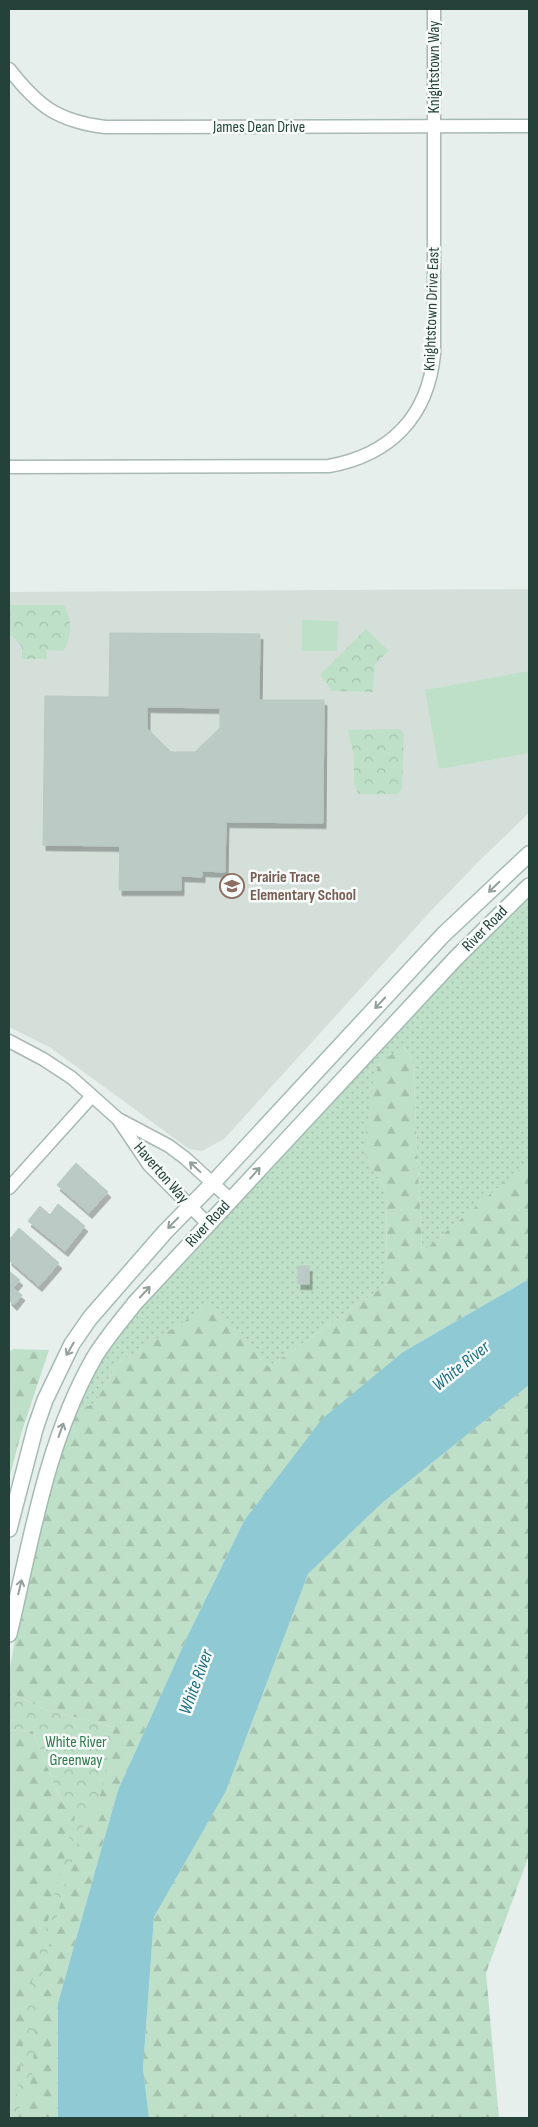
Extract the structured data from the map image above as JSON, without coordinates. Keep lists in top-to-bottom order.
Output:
{
  "streets": {
    "main road": ["River Road"],
    "street": [
      "Knightstown Way",
      "James Dean Drive",
      "Knightstown Drive East",
      "Haverton Way"
    ]
  },
  "crossings": [
    ["Knightstown Way", "James Dean Drive"],
    ["Knightstown Way", "Knightstown Drive East"],
    ["James Dean Drive", "Knightstown Drive East"],
    ["River Road", "Haverton Way"]
  ],
  "water": ["White River"],
  "parks": ["White River Greenway"],
  "places": {
    "school or university": ["Prairie Trace Elementary School"]
  }
}
